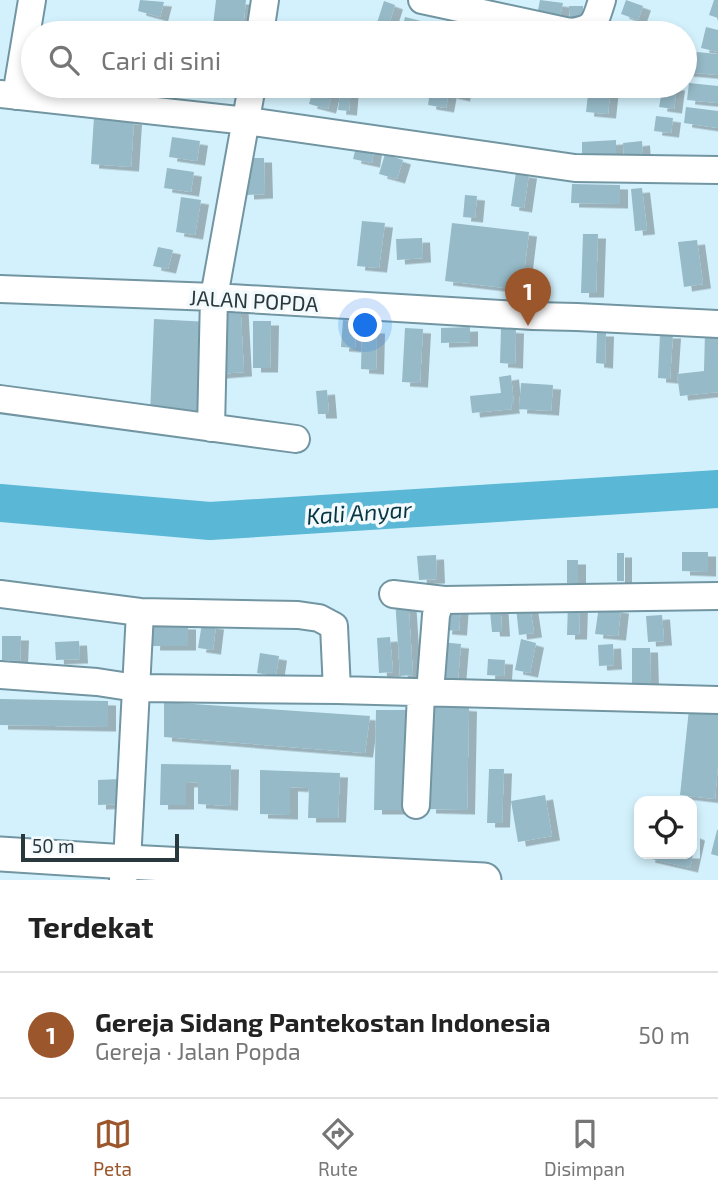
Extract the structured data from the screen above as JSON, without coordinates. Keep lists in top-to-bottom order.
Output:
{
  "streets": {
    "street": ["JALAN POPDA"]
  },
  "water": ["Kali Anyar"],
  "scale_bar": "50 m",
  "page": {
    "search": "Cari di sini",
    "pins": "1",
    "scale": "50 m",
    "heading": "Terdekat",
    "list": [
      {
        "mark": "1",
        "name": "Gereja Sidang Pantekostan Indonesia",
        "note": "Gereja · Jalan Popda",
        "value": "50 m"
      }
    ],
    "nav": ["Peta", "Rute", "Disimpan"]
  }
}
